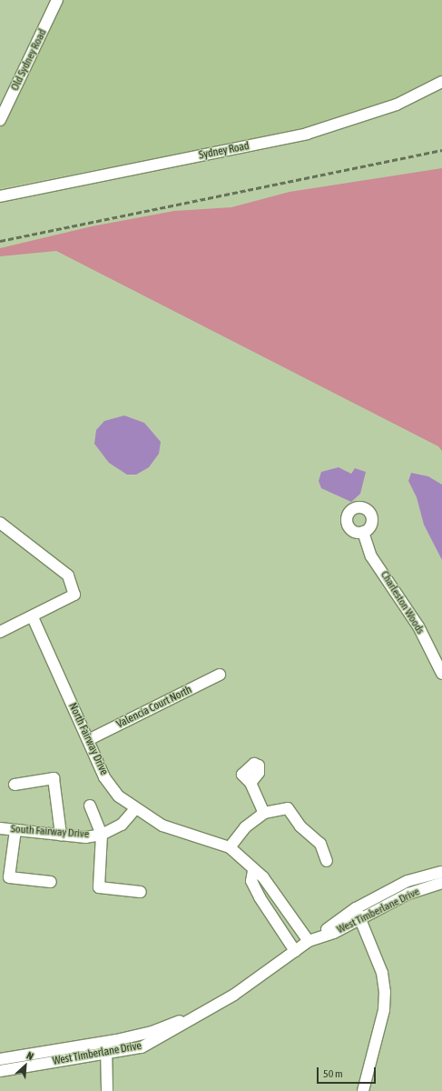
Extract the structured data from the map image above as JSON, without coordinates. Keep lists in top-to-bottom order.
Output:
{
  "streets": {
    "street": [
      "Old Sydney Road",
      "Sydney Road",
      "Charleston Woods",
      "Valencia Court North",
      "North Fairway Drive",
      "South Fairway Drive",
      "West Timberlane Drive"
    ]
  },
  "crossings": [
    ["Valencia Court North", "North Fairway Drive"],
    ["North Fairway Drive", "South Fairway Drive"],
    ["North Fairway Drive", "West Timberlane Drive"]
  ],
  "scale_bar": "50 m",
  "north": "top right"
}
